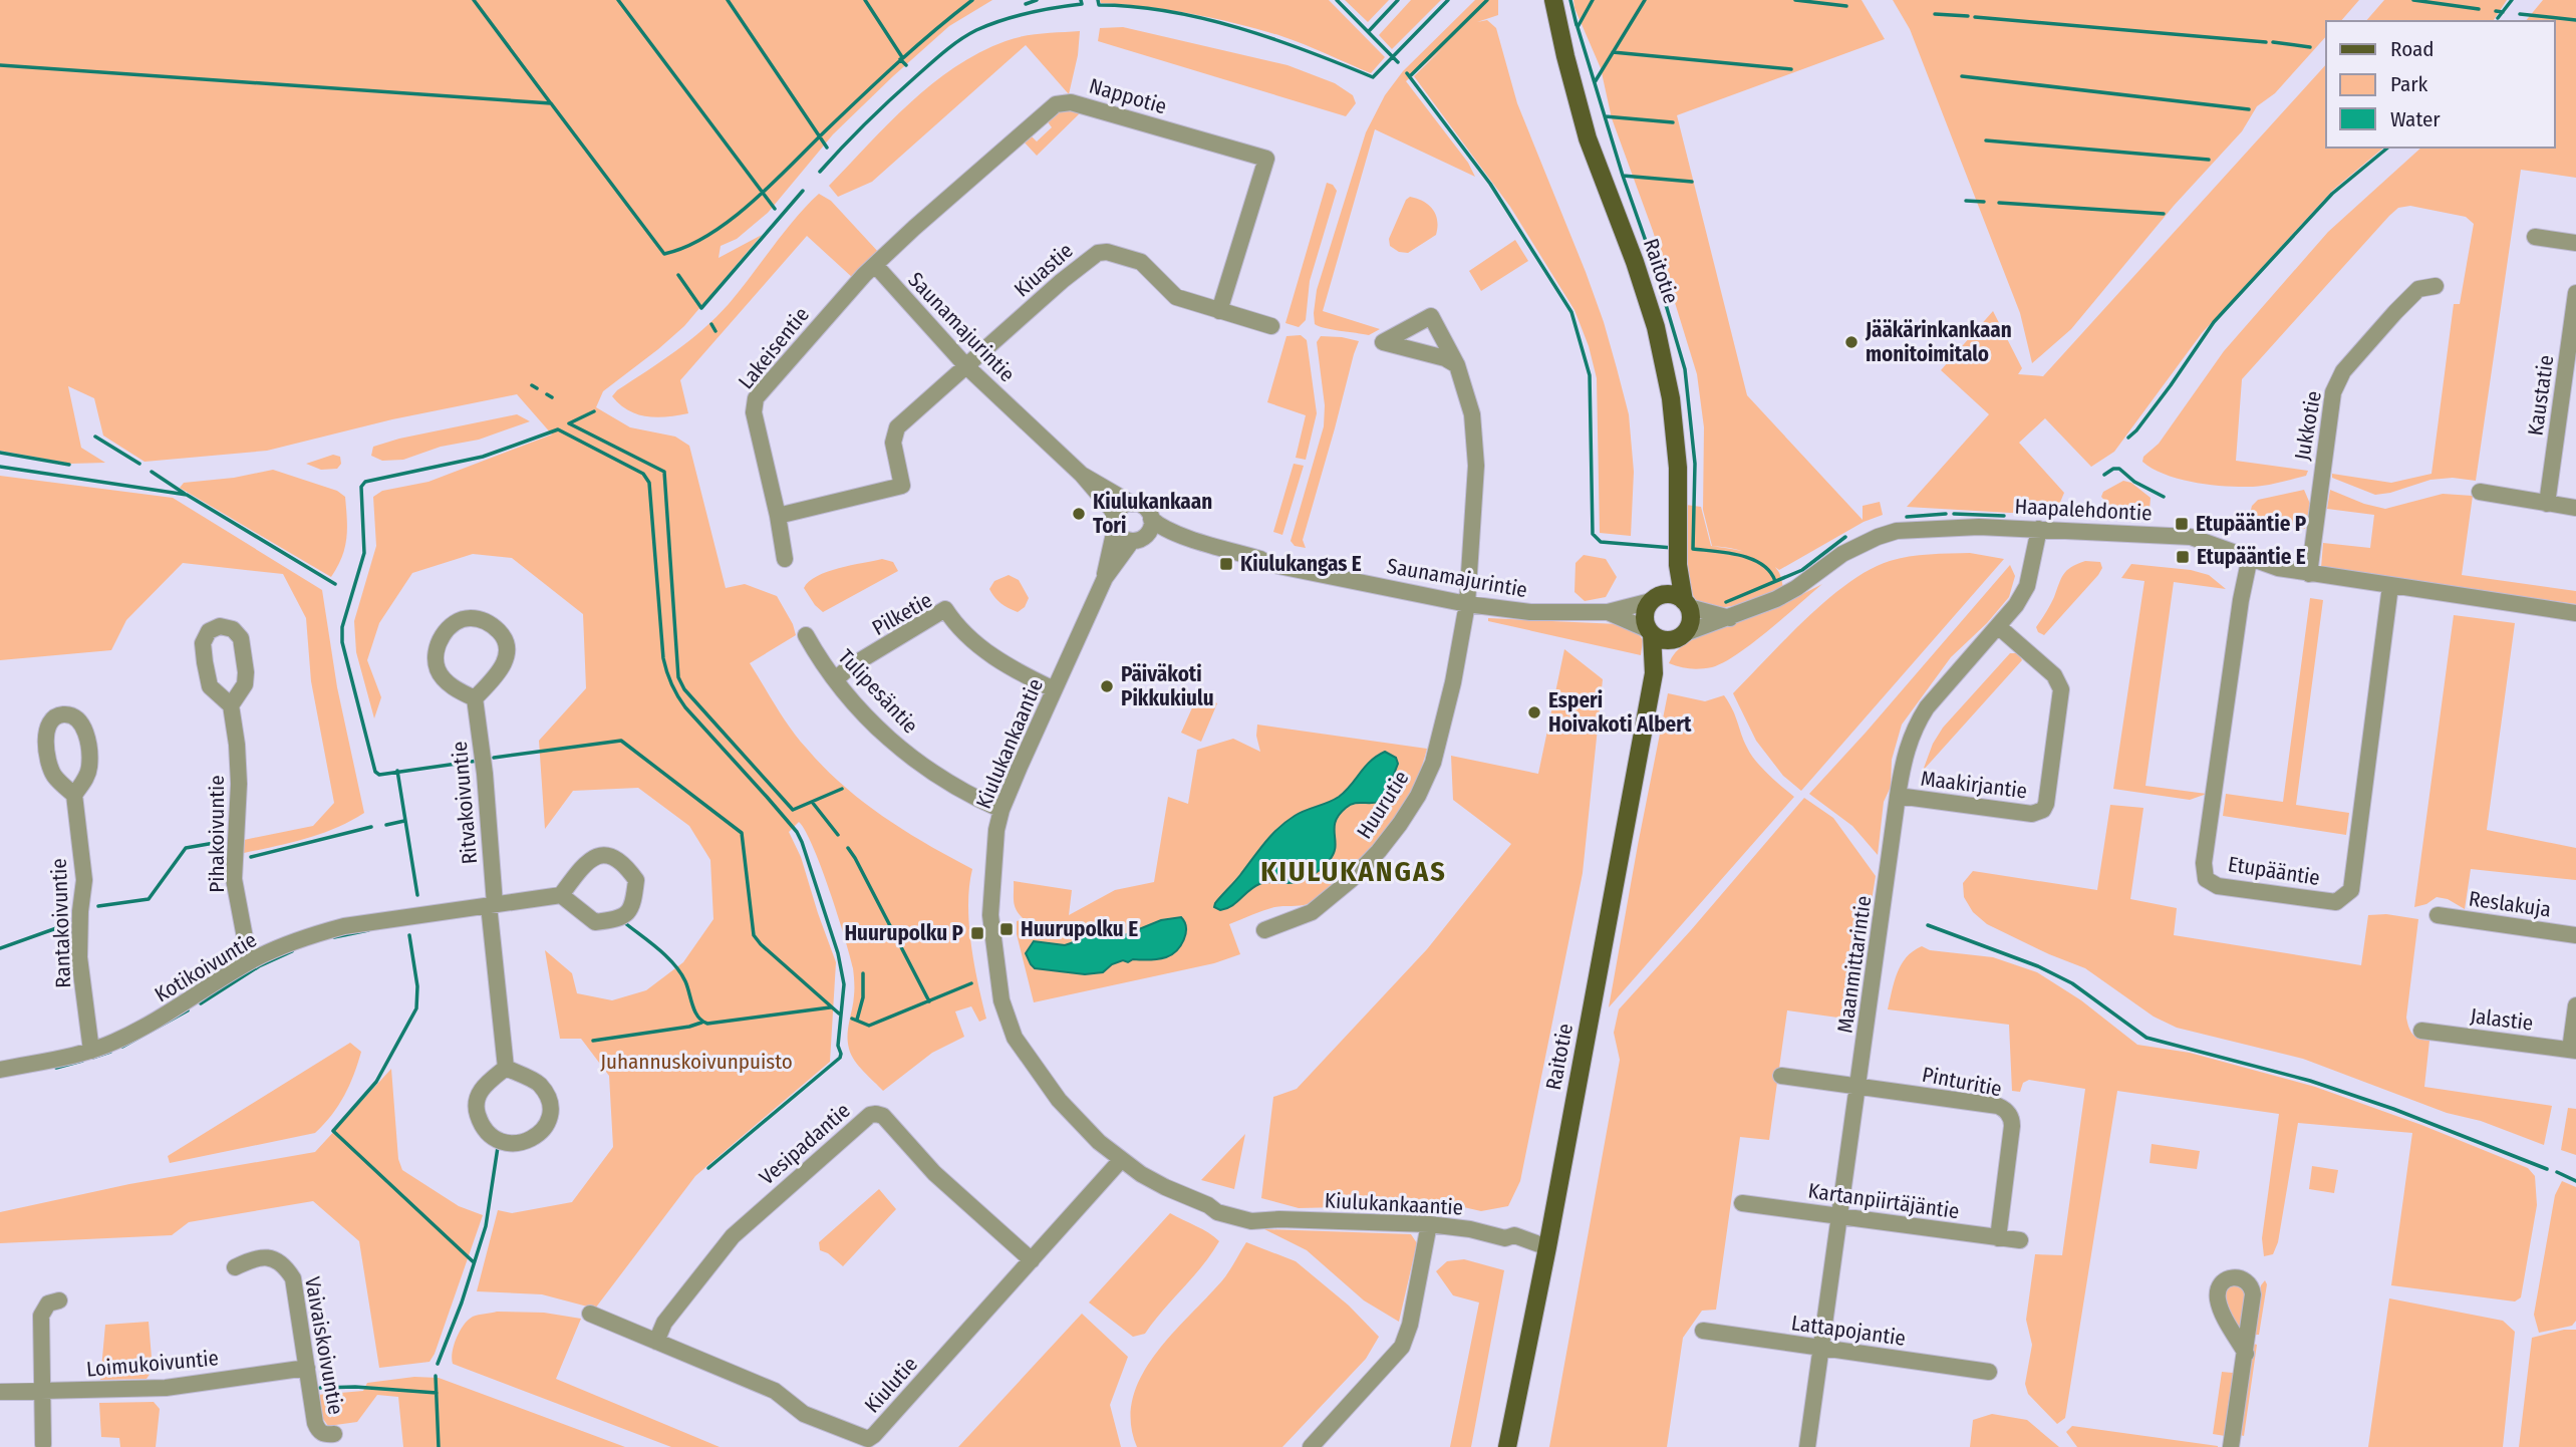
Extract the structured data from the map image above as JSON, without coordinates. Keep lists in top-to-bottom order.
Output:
{
  "streets": {
    "main road": ["Raitotie"],
    "street": [
      "Nappotie",
      "Kiuastie",
      "Saunamajurintie",
      "Lakeisentie",
      "Kaustatie",
      "Jukkotie",
      "Haapalehdontie",
      "Pilketie",
      "Tulipesäntie",
      "Kiulukankaantie",
      "Maakirjantie",
      "Ritvakoivuntie",
      "Huurutie",
      "Pihakoivuntie",
      "Etupääntie",
      "Reslakuja",
      "Rantakoivuntie",
      "Maanmittarintie",
      "Kotikoivuntie",
      "Jalastie",
      "Pinturitie",
      "Vesipadantie",
      "Kartanpiirtäjäntie",
      "Lattapojantie",
      "Vaivaiskoivuntie",
      "Loimukoivuntie",
      "Kiulutie"
    ]
  },
  "crossings": [
    ["Nappotie", "Kiuastie"],
    ["Nappotie", "Saunamajurintie"],
    ["Nappotie", "Lakeisentie"],
    ["Kiuastie", "Saunamajurintie"],
    ["Raitotie", "Saunamajurintie"],
    ["Raitotie", "Haapalehdontie"],
    ["Raitotie", "Kiulukankaantie"],
    ["Saunamajurintie", "Lakeisentie"],
    ["Saunamajurintie", "Haapalehdontie"],
    ["Saunamajurintie", "Kiulukankaantie"],
    ["Saunamajurintie", "Huurutie"],
    ["Jukkotie", "Haapalehdontie"],
    ["Haapalehdontie", "Etupääntie"],
    ["Haapalehdontie", "Maanmittarintie"],
    ["Pilketie", "Tulipesäntie"],
    ["Pilketie", "Kiulukankaantie"],
    ["Tulipesäntie", "Kiulukankaantie"],
    ["Kiulukankaantie", "Kiulutie"],
    ["Maakirjantie", "Maanmittarintie"],
    ["Ritvakoivuntie", "Kotikoivuntie"],
    ["Pihakoivuntie", "Kotikoivuntie"],
    ["Rantakoivuntie", "Kotikoivuntie"],
    ["Maanmittarintie", "Pinturitie"],
    ["Maanmittarintie", "Kartanpiirtäjäntie"],
    ["Maanmittarintie", "Lattapojantie"],
    ["Pinturitie", "Kartanpiirtäjäntie"],
    ["Vesipadantie", "Kiulutie"],
    ["Vaivaiskoivuntie", "Loimukoivuntie"]
  ],
  "districts": ["KIULUKANGAS"],
  "parks": ["Juhannuskoivunpuisto"],
  "places": {
    "other": [
      "Jääkärinkankaan monitoimitalo",
      "Kiulukankaan Tori",
      "Päiväkoti Pikkukiulu",
      "Esperi Hoivakoti Albert"
    ],
    "transit": [
      "Etupääntie P",
      "Etupääntie E",
      "Kiulukangas E",
      "Huurupolku E",
      "Huurupolku P"
    ]
  },
  "legend": ["Road", "Park", "Water"]
}
